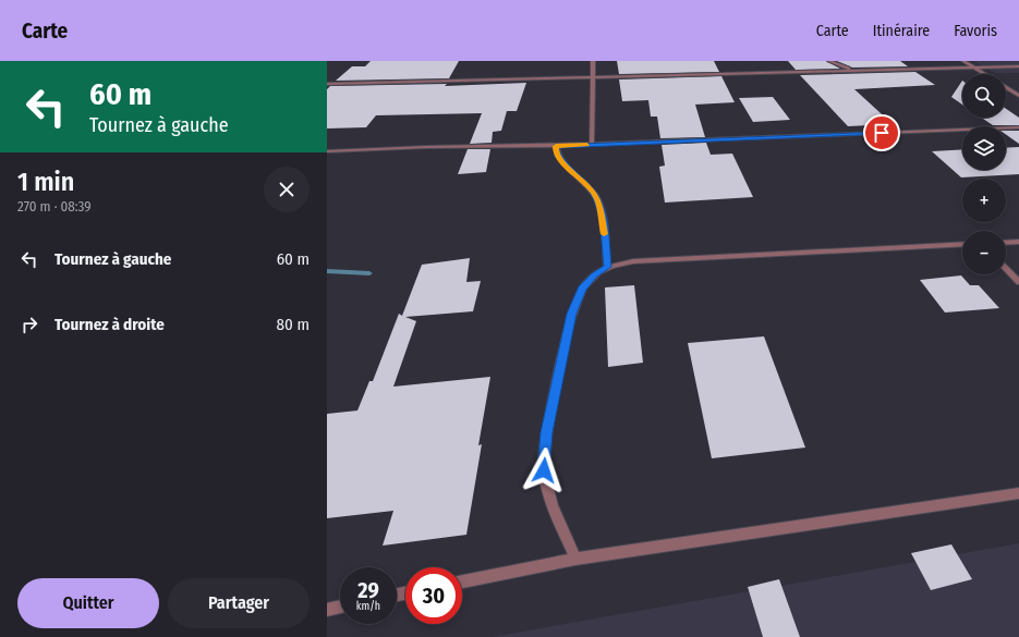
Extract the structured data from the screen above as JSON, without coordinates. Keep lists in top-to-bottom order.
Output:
{
  "page": {
    "header": "Carte",
    "nav": ["Carte", "Itinéraire", "Favoris"],
    "turn": ["60 m", "Tournez à gauche"],
    "map_buttons": ["+", "−"],
    "heading": ["1 min", "270 m · 08:39"],
    "list": [
      {
        "name": "Tournez à gauche",
        "value": "60 m"
      },
      {
        "name": "Tournez à droite",
        "value": "80 m"
      }
    ],
    "speed": "29 km/h",
    "limit": "30",
    "buttons": ["Quitter", "Partager"]
  }
}
